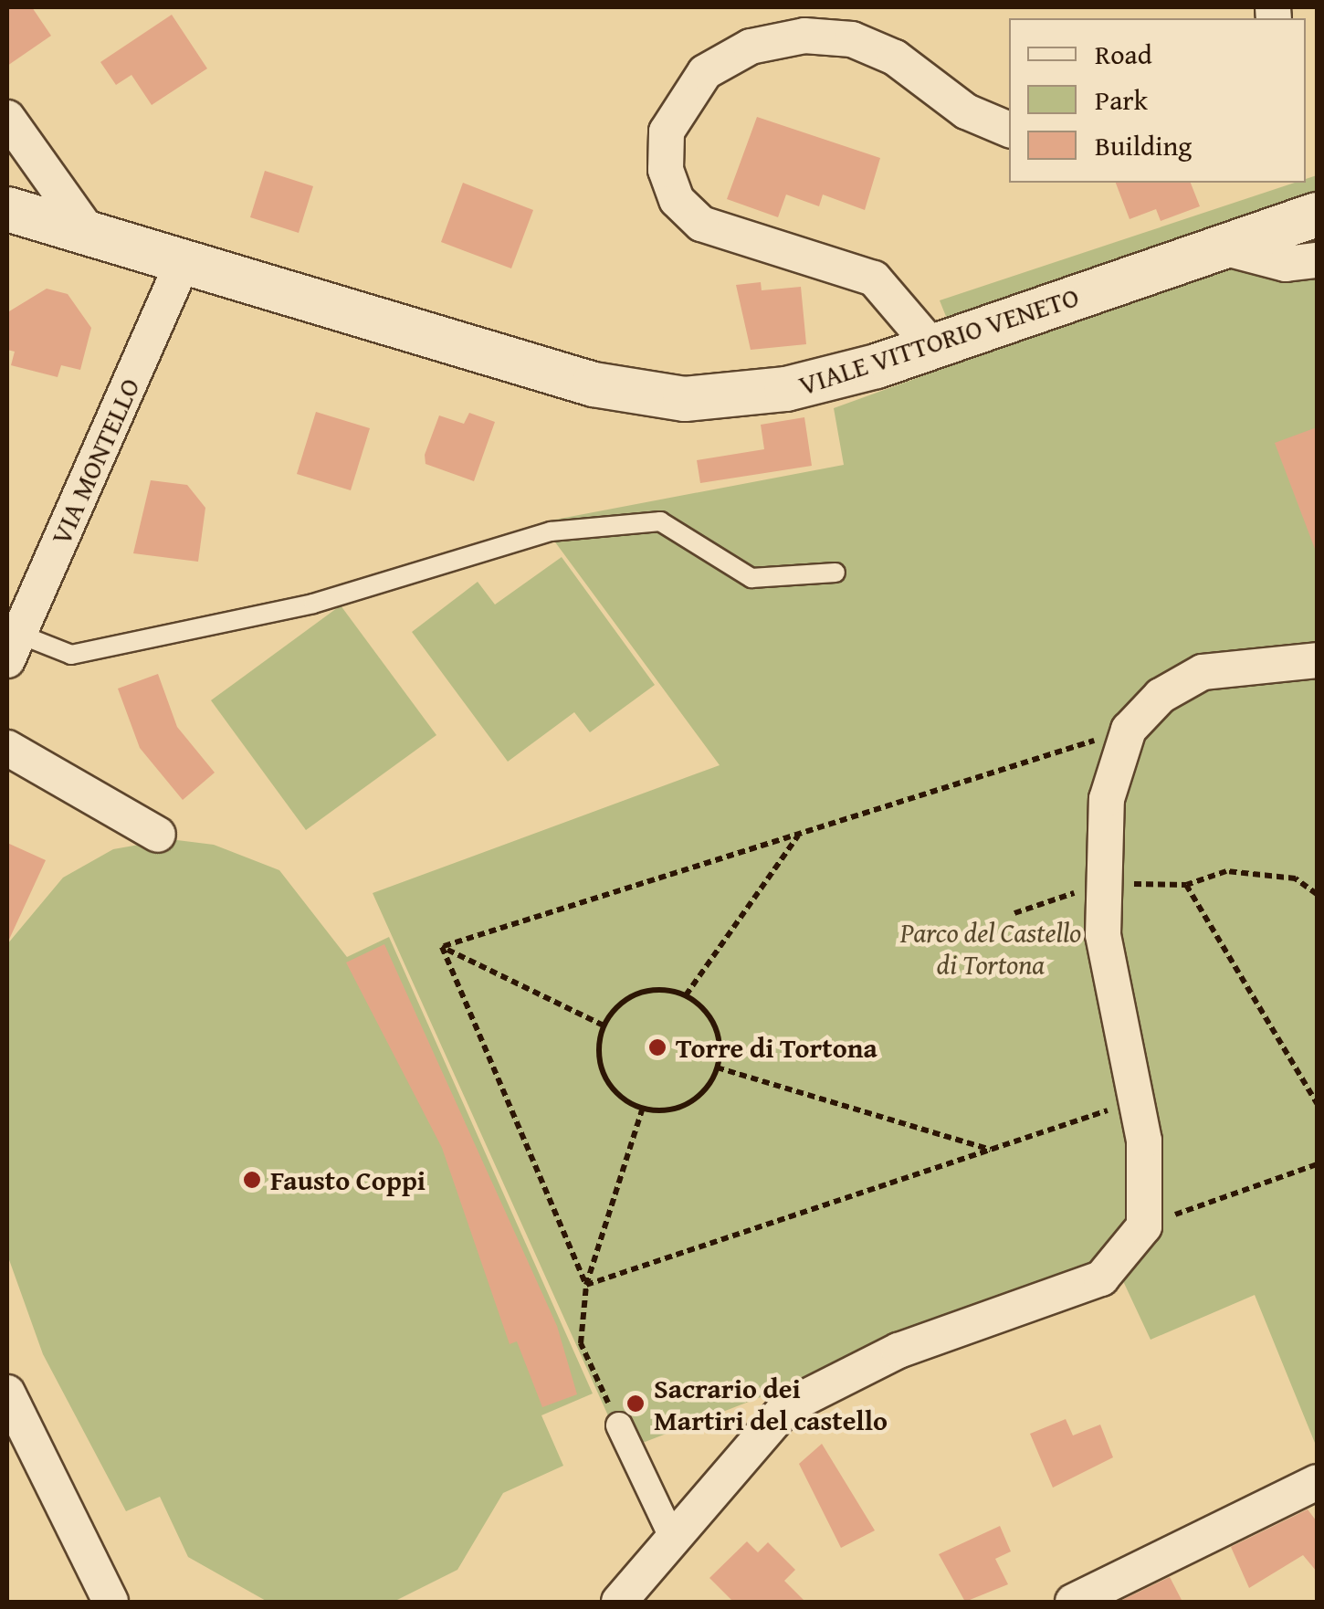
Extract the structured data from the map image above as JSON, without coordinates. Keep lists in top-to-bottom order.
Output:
{
  "streets": {
    "street": ["VIALE VITTORIO VENETO", "VIA MONTELLO"]
  },
  "crossings": [
    ["VIALE VITTORIO VENETO", "VIA MONTELLO"]
  ],
  "parks": ["Parco del Castello di Tortona"],
  "places": ["Torre di Tortona", "Fausto Coppi", "Sacrario dei Martiri del castello"],
  "legend": ["Road", "Park", "Building"]
}
